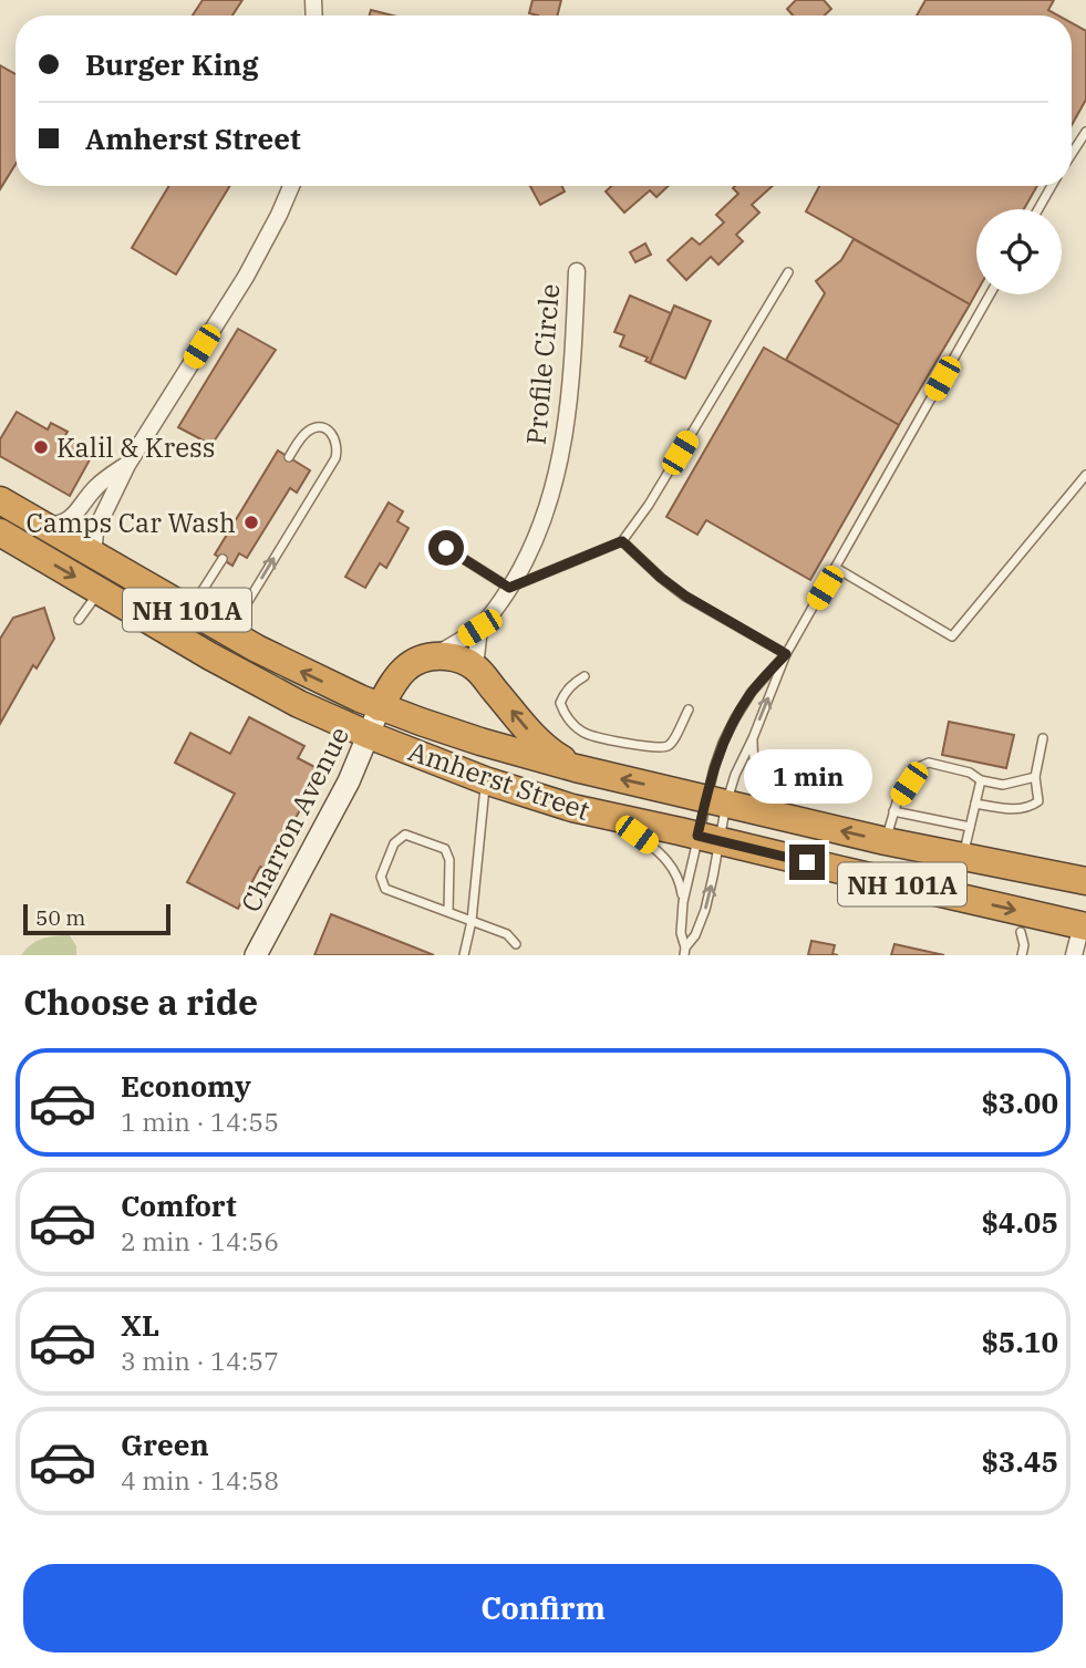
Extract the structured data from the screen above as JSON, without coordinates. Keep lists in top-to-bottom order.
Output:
{
  "streets": {
    "highway": ["NH 101A", "Amherst Street"],
    "street": ["Profile Circle", "Charron Avenue"]
  },
  "crossings": [
    ["Amherst Street", "Charron Avenue"]
  ],
  "places": ["Kalil & Kress", "Camps Car Wash"],
  "scale_bar": "50 m",
  "page": {
    "banner": ["Burger King", "Amherst Street"],
    "bubble": "1 min",
    "scale": "50 m",
    "heading": "Choose a ride",
    "list": [
      {
        "name": "Economy",
        "note": "1 min · 14:55",
        "value": "$3.00"
      },
      {
        "name": "Comfort",
        "note": "2 min · 14:56",
        "value": "$4.05"
      },
      {
        "name": "XL",
        "note": "3 min · 14:57",
        "value": "$5.10"
      },
      {
        "name": "Green",
        "note": "4 min · 14:58",
        "value": "$3.45"
      }
    ],
    "buttons": "Confirm"
  }
}
